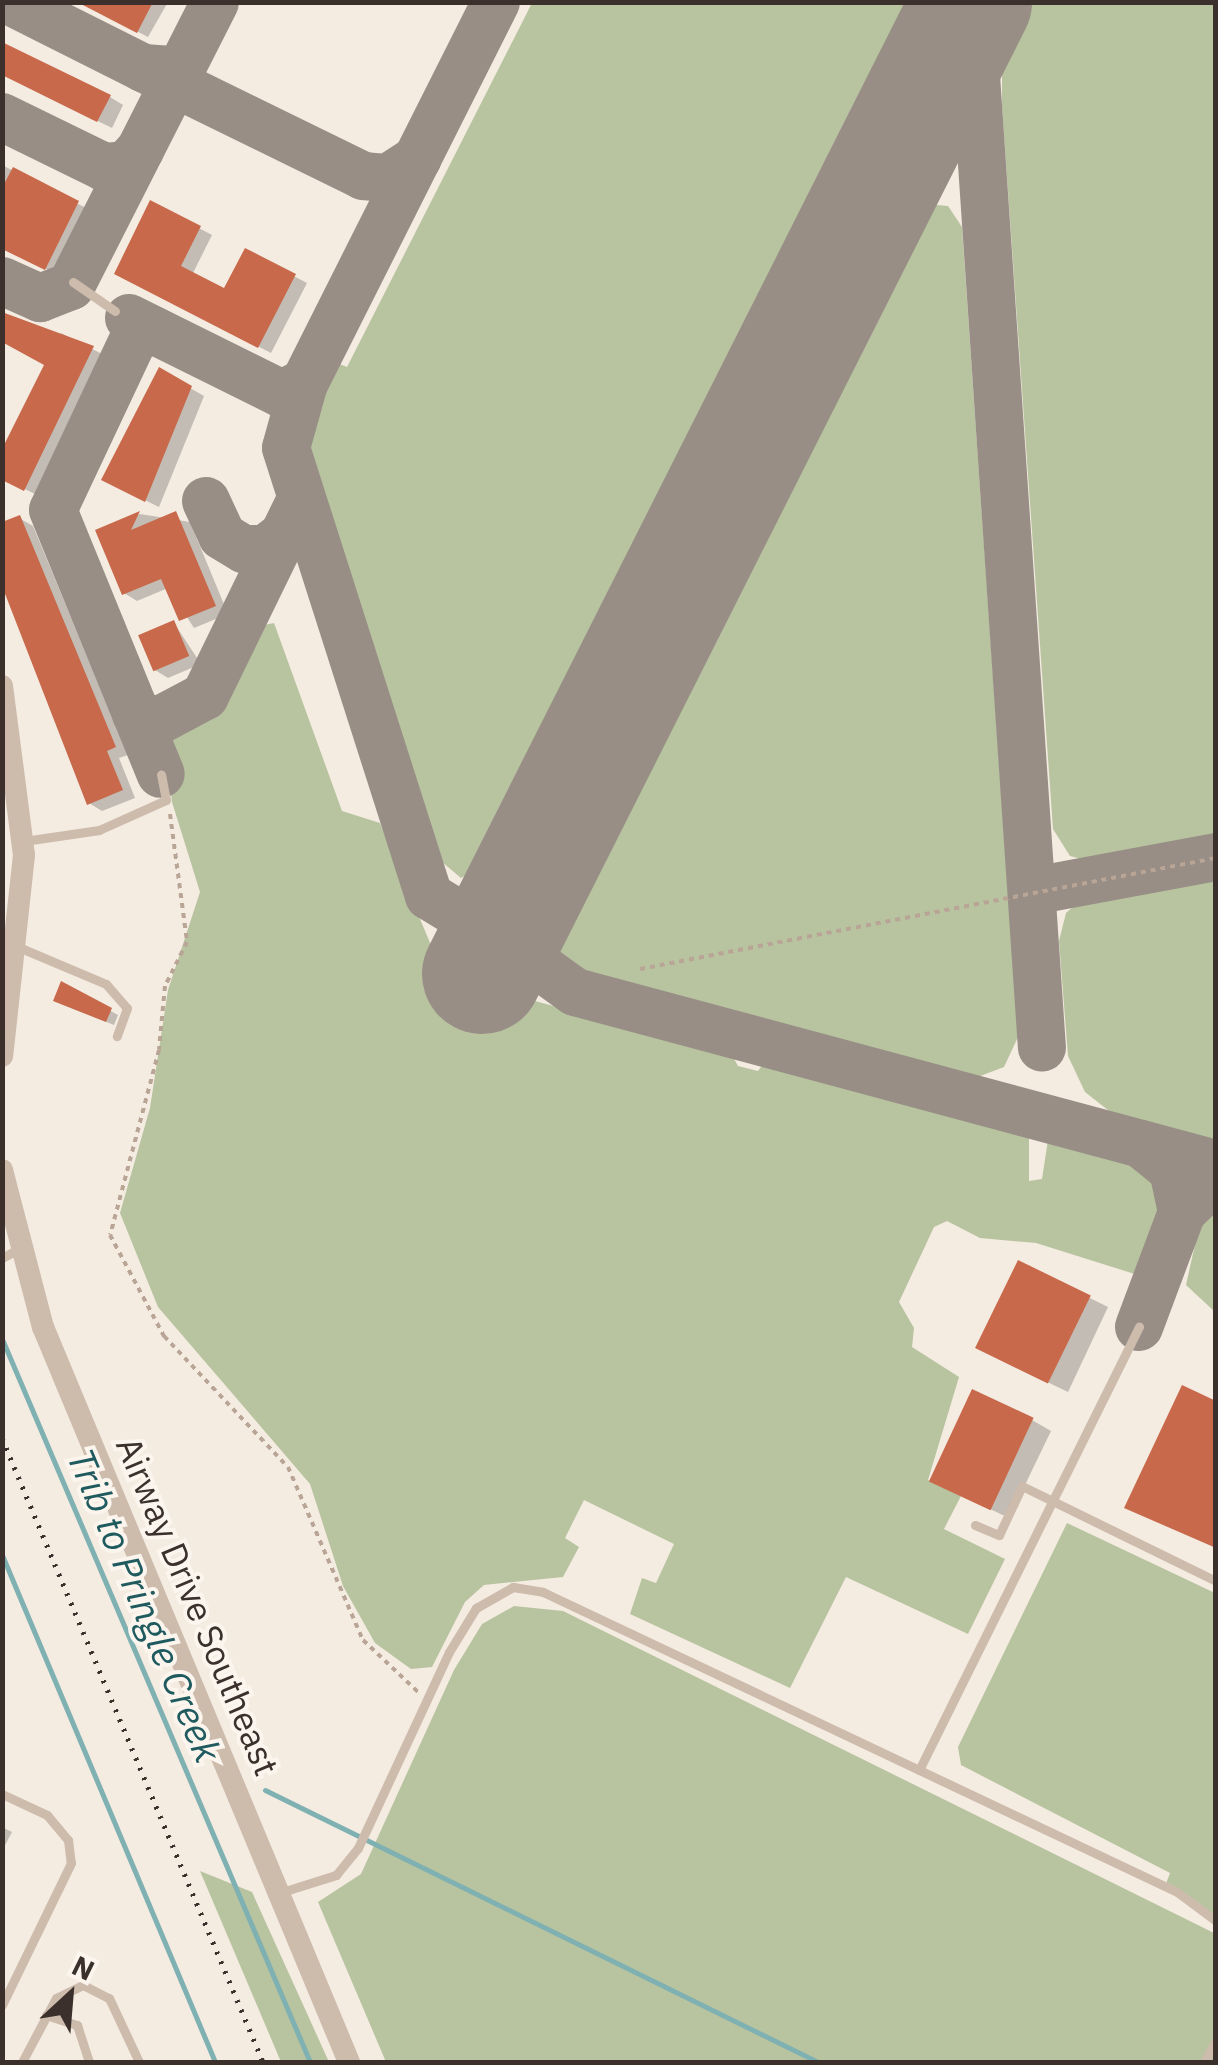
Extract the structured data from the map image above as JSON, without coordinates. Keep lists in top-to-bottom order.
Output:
{
  "streets": {
    "street": ["Airway Drive Southeast"]
  },
  "water": ["Trib to Pringle Creek"],
  "north": "top right"
}
